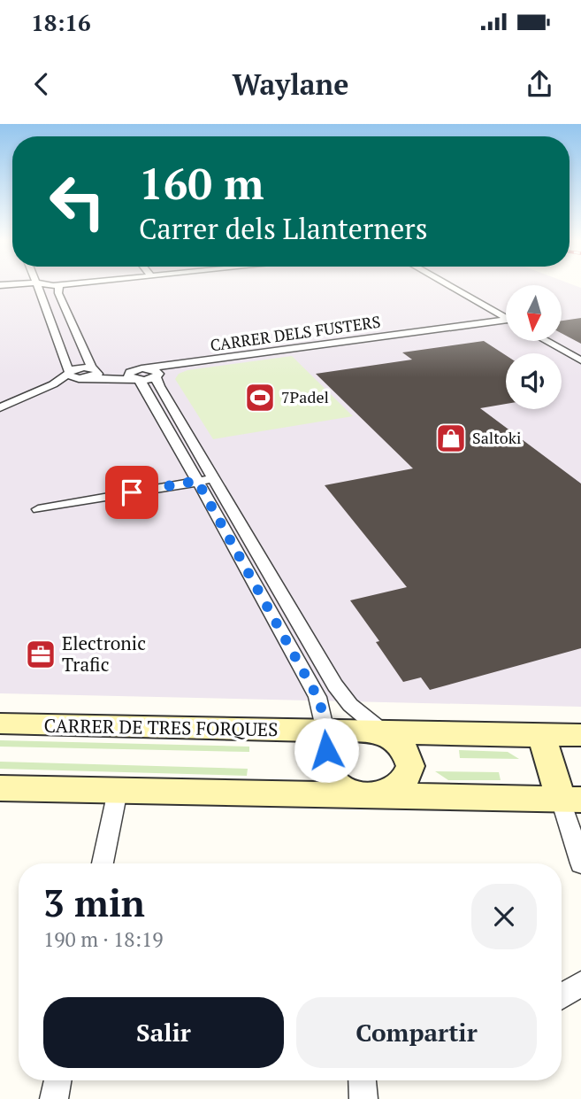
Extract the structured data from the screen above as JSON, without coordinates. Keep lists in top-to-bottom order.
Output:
{
  "streets": {
    "main road": ["CARRER DE TRES FORQUES"],
    "street": ["CARRER DELS FUSTERS"]
  },
  "places": {
    "sports": ["7Padel"],
    "shop": ["Saltoki"],
    "office": ["Electronic Trafic"]
  },
  "north": "bottom",
  "page": {
    "status": "18:16",
    "header": "Waylane",
    "turn": ["160 m", "Carrer dels Llanterners"],
    "heading": ["3 min", "190 m · 18:19"],
    "buttons": ["Salir", "Compartir"]
  }
}
